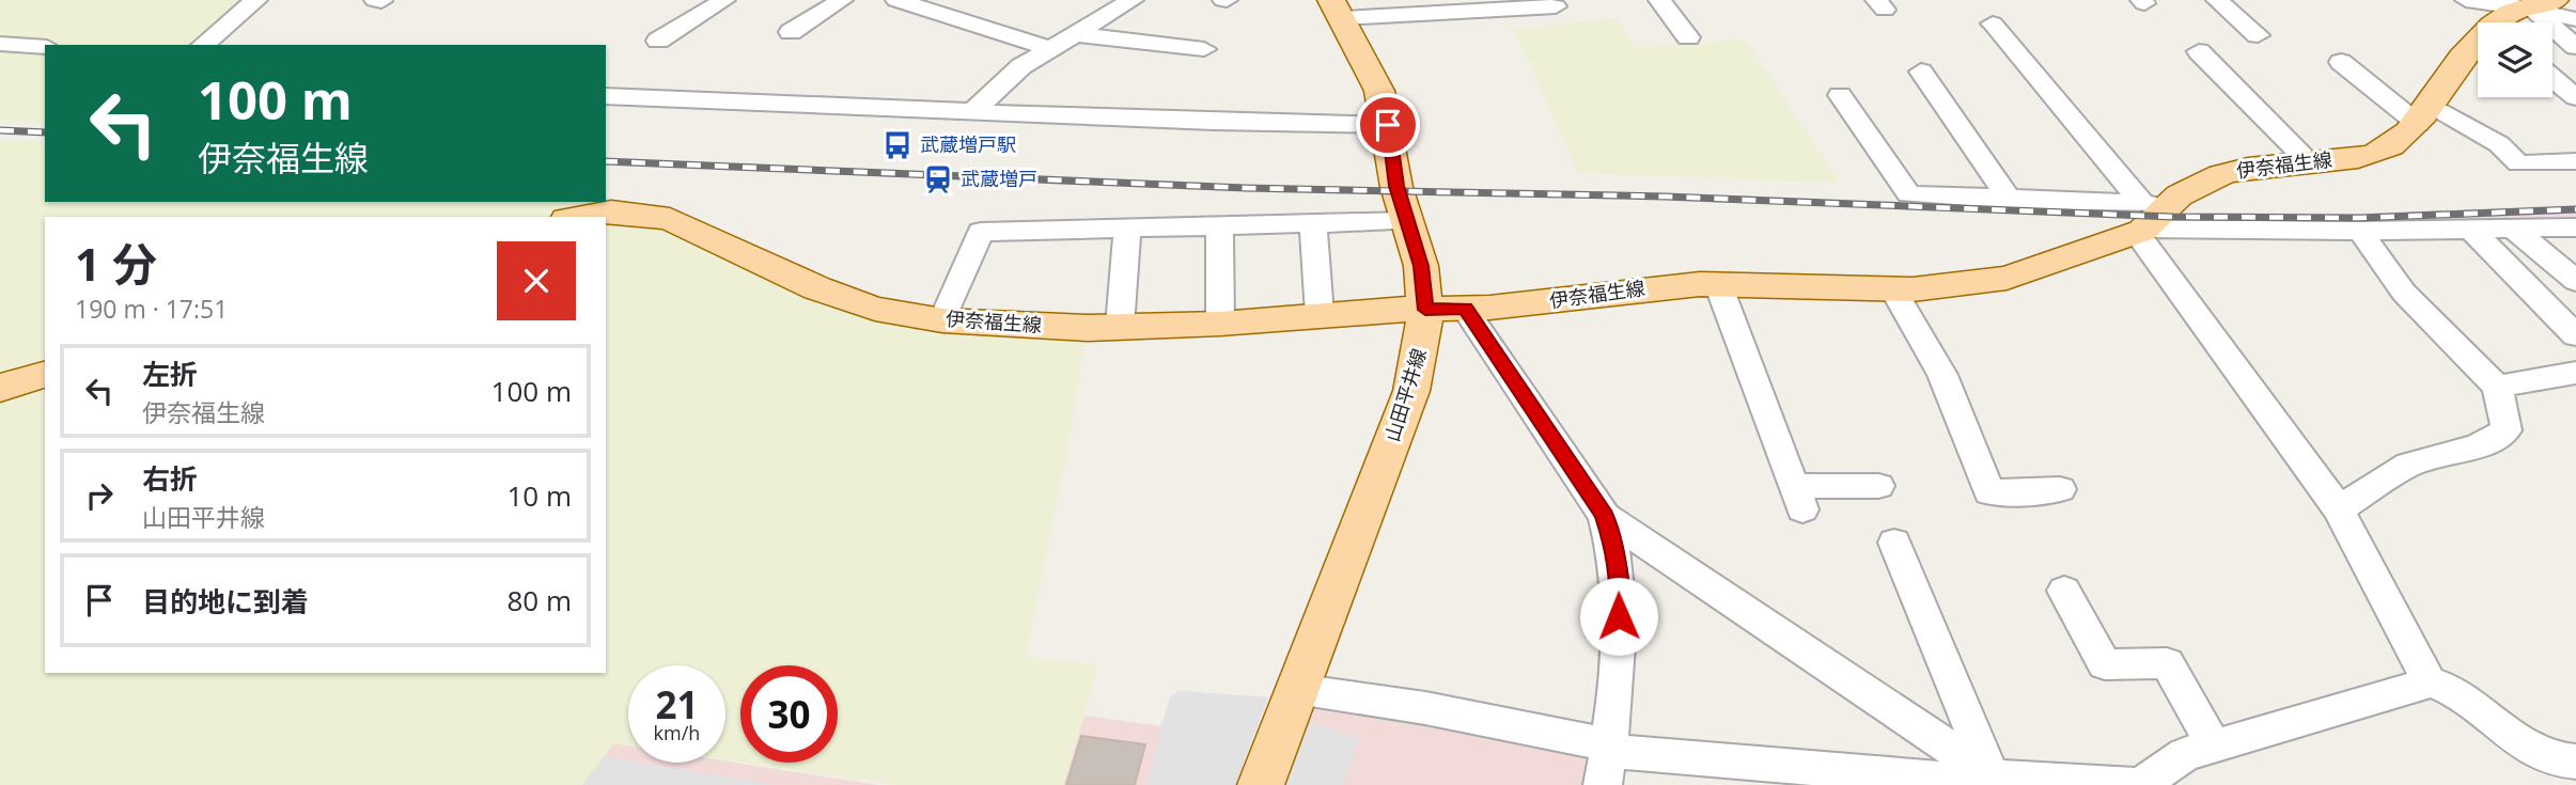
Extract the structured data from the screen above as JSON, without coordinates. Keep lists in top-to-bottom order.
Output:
{
  "streets": {
    "main road": ["伊奈福生線", "山田平井線"]
  },
  "crossings": [
    ["伊奈福生線", "山田平井線"]
  ],
  "places": {
    "bus stop": ["武蔵増戸駅"],
    "station": ["武蔵増戸"]
  },
  "page": {
    "turn": ["100 m", "伊奈福生線"],
    "heading": ["1 分", "190 m · 17:51"],
    "list": [
      {
        "name": "左折",
        "note": "伊奈福生線",
        "value": "100 m"
      },
      {
        "name": "右折",
        "note": "山田平井線",
        "value": "10 m"
      },
      {
        "name": "目的地に到着",
        "value": "80 m"
      }
    ],
    "speed": "21 km/h",
    "limit": "30"
  }
}
